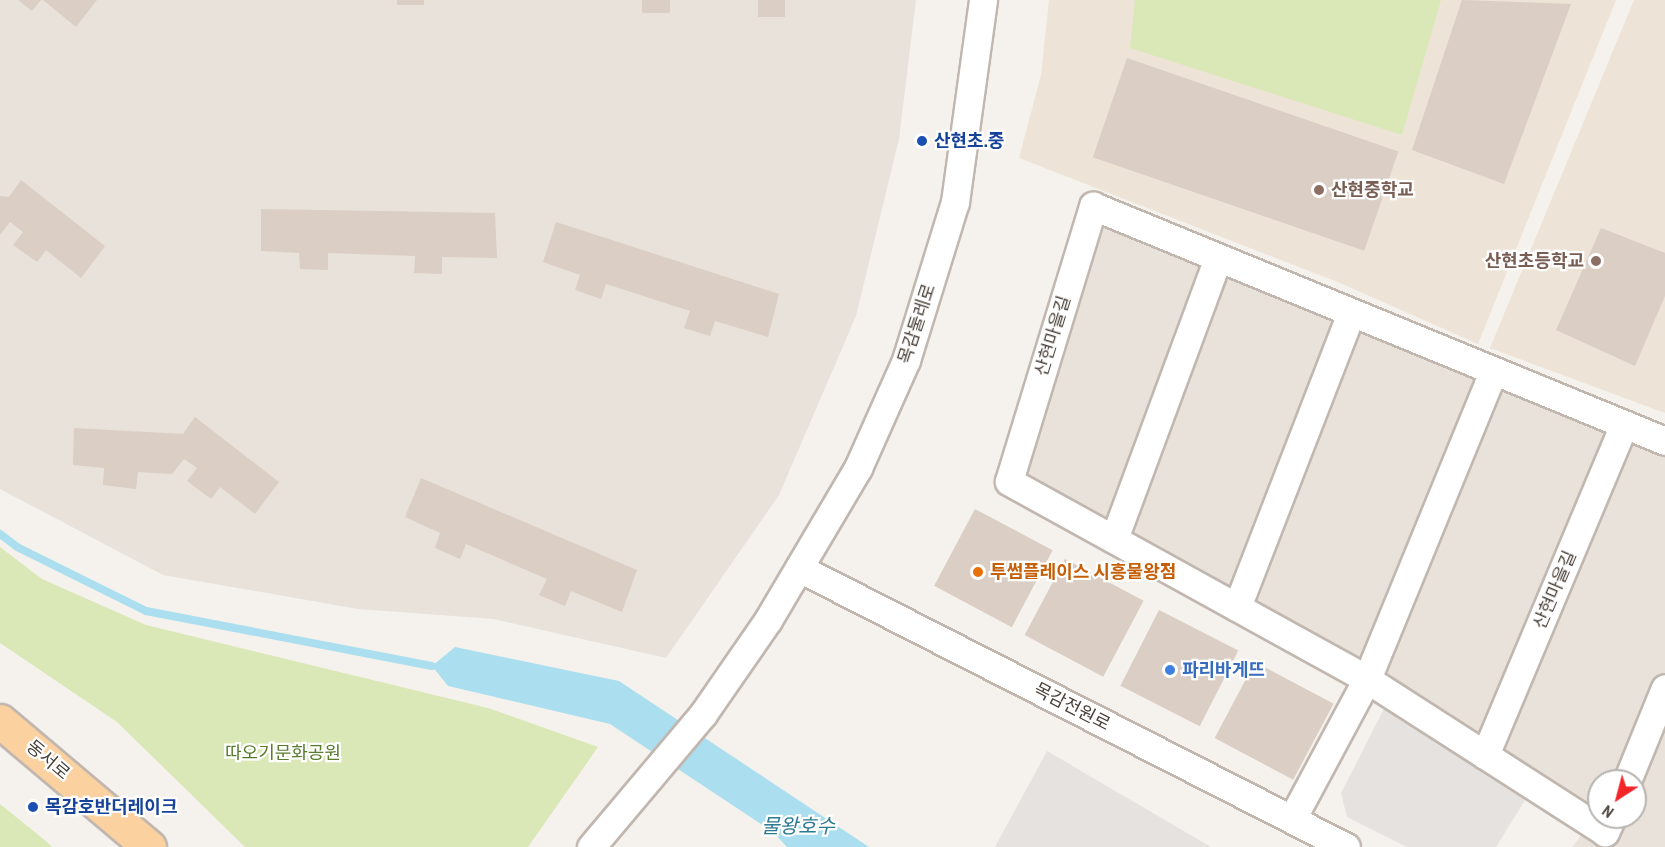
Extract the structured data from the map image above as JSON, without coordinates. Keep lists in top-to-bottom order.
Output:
{
  "streets": {
    "main road": ["동서로"],
    "street": ["목감둘레로", "산현마을길", "목감전원로"]
  },
  "crossings": [
    ["목감둘레로", "목감전원로"]
  ],
  "water": ["물왕호수"],
  "parks": ["따오기문화공원"],
  "places": [
    "산현초.중",
    "산현중학교",
    "산현초등학교",
    "투썸플레이스 시흥물왕점",
    "파리바게뜨",
    "목감호반더레이크"
  ],
  "north": "bottom left"
}
